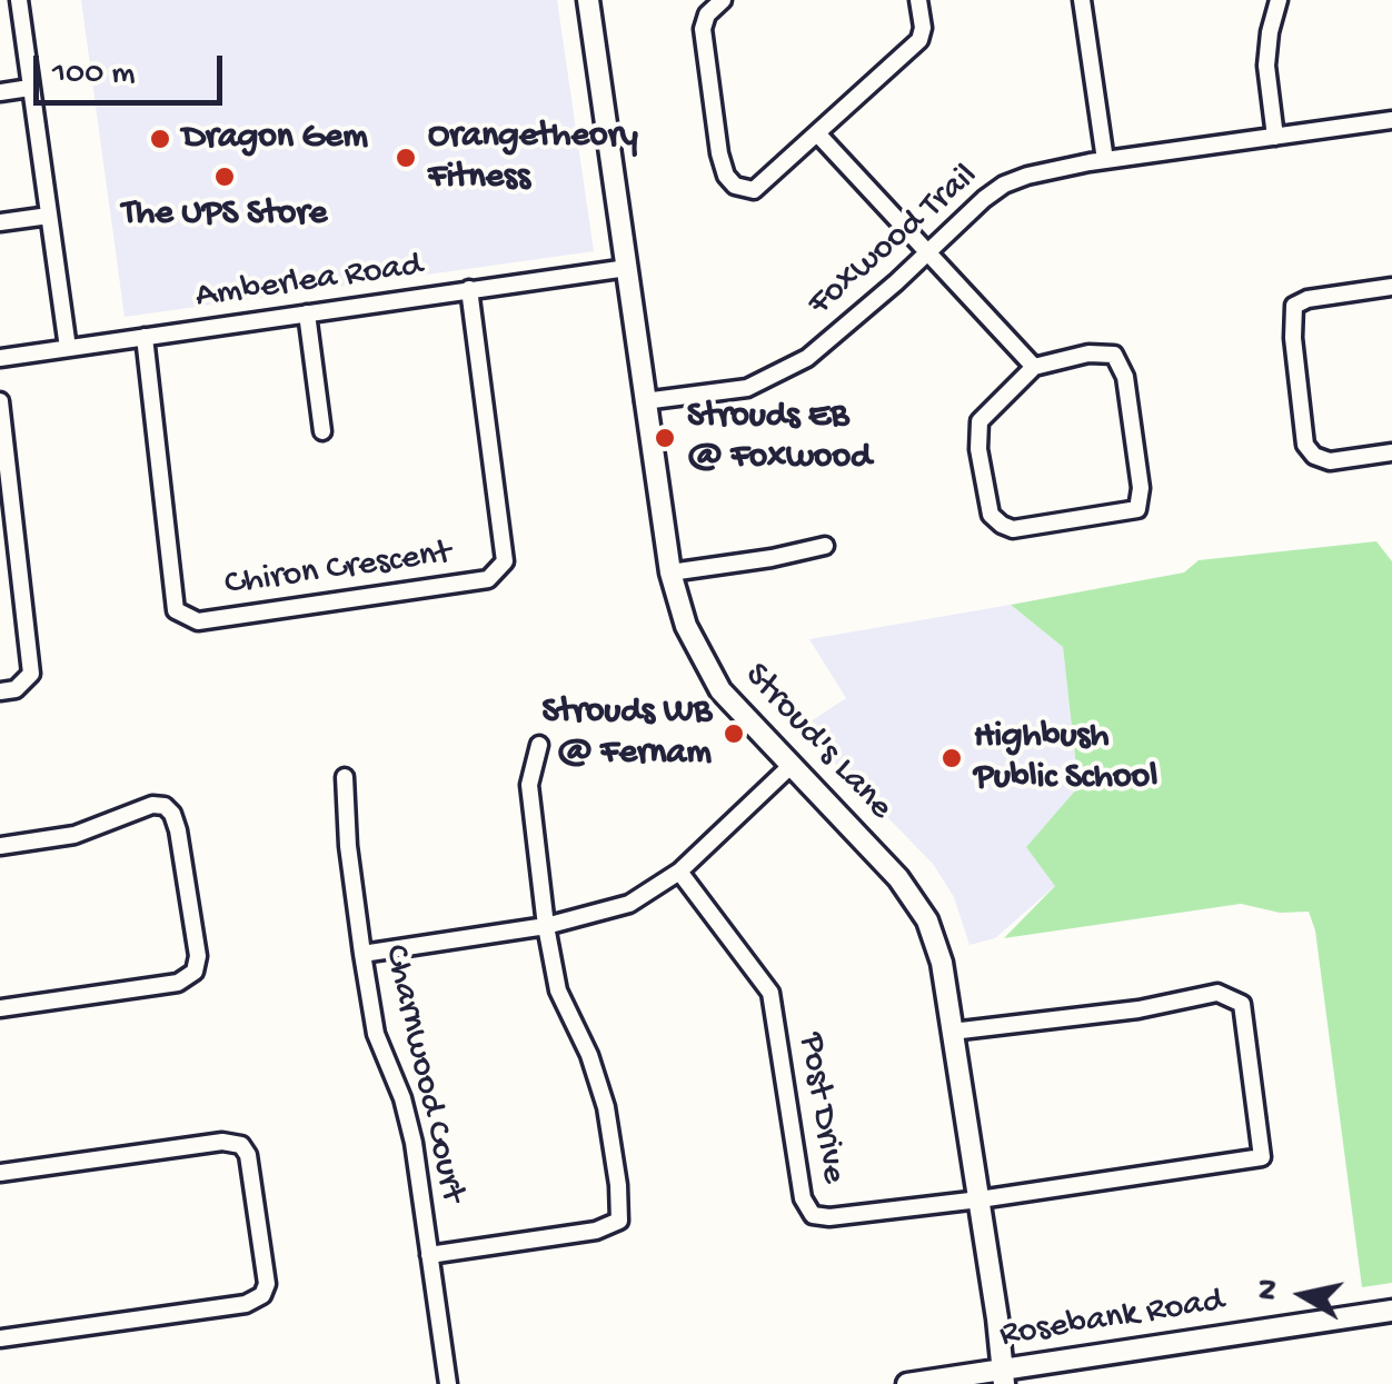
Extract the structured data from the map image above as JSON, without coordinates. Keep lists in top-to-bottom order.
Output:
{
  "streets": {
    "street": [
      "Foxwood Trail",
      "Amberlea Road",
      "Chiron Crescent",
      "Stroud's Lane",
      "Charnwood Court",
      "Post Drive",
      "Rosebank Road"
    ]
  },
  "crossings": [
    ["Foxwood Trail", "Stroud's Lane"],
    ["Amberlea Road", "Chiron Crescent"],
    ["Amberlea Road", "Stroud's Lane"],
    ["Stroud's Lane", "Post Drive"],
    ["Stroud's Lane", "Rosebank Road"]
  ],
  "places": [
    "Dragon Gem",
    "Orangetheory Fitness",
    "The UPS Store",
    "Strouds EB @ Foxwood",
    "Strouds WB @ Fernam",
    "Highbush Public School"
  ],
  "scale_bar": "100 m",
  "north": "left"
}
